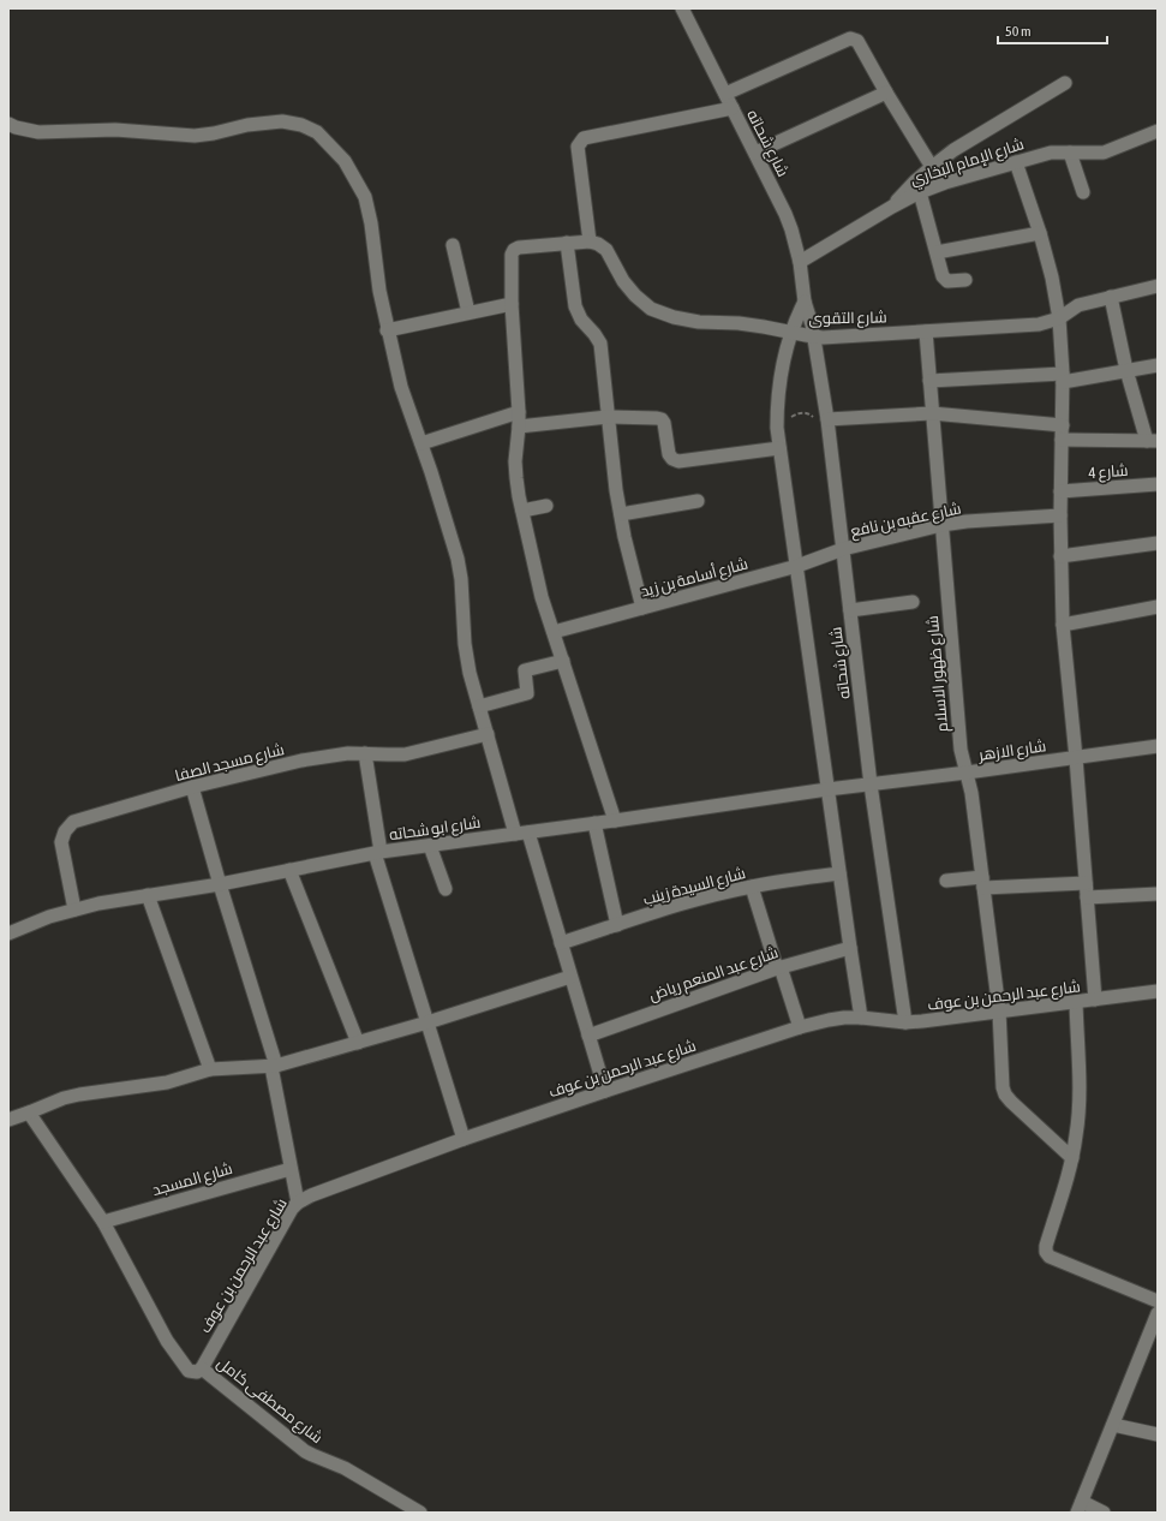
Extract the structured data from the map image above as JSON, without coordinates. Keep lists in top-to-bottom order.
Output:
{
  "streets": {
    "street": [
      "شارع شحاته",
      "شارع الإمام البخاري",
      "شارع التقوى",
      "شارع 4",
      "شارع عقبه بن نافع",
      "شارع أسامة بن زيد",
      "شارع ظهور الاسلام",
      "شارع الازهر",
      "شارع مسجد الصفا",
      "شارع ابو شحاته",
      "شارع السيدة زينب",
      "شارع عبد المنعم رياض",
      "شارع عبد الرحمن بن عوف",
      "شارع المسجد",
      "شارع مصطفى كامل"
    ]
  },
  "crossings": [
    ["شارع شحاته", "شارع الإمام البخاري"],
    ["شارع شحاته", "شارع التقوى"],
    ["شارع شحاته", "شارع عقبه بن نافع"],
    ["شارع شحاته", "شارع أسامة بن زيد"],
    ["شارع شحاته", "شارع الازهر"],
    ["شارع شحاته", "شارع ابو شحاته"],
    ["شارع شحاته", "شارع السيدة زينب"],
    ["شارع شحاته", "شارع عبد المنعم رياض"],
    ["شارع شحاته", "شارع عبد الرحمن بن عوف"],
    ["شارع التقوى", "شارع ظهور الاسلام"],
    ["شارع عقبه بن نافع", "شارع أسامة بن زيد"],
    ["شارع عقبه بن نافع", "شارع ظهور الاسلام"],
    ["شارع ظهور الاسلام", "شارع الازهر"],
    ["شارع ظهور الاسلام", "شارع عبد الرحمن بن عوف"],
    ["شارع الازهر", "شارع ابو شحاته"],
    ["شارع مسجد الصفا", "شارع ابو شحاته"],
    ["شارع عبد الرحمن بن عوف", "شارع مصطفى كامل"]
  ],
  "scale_bar": "50 m"
}
